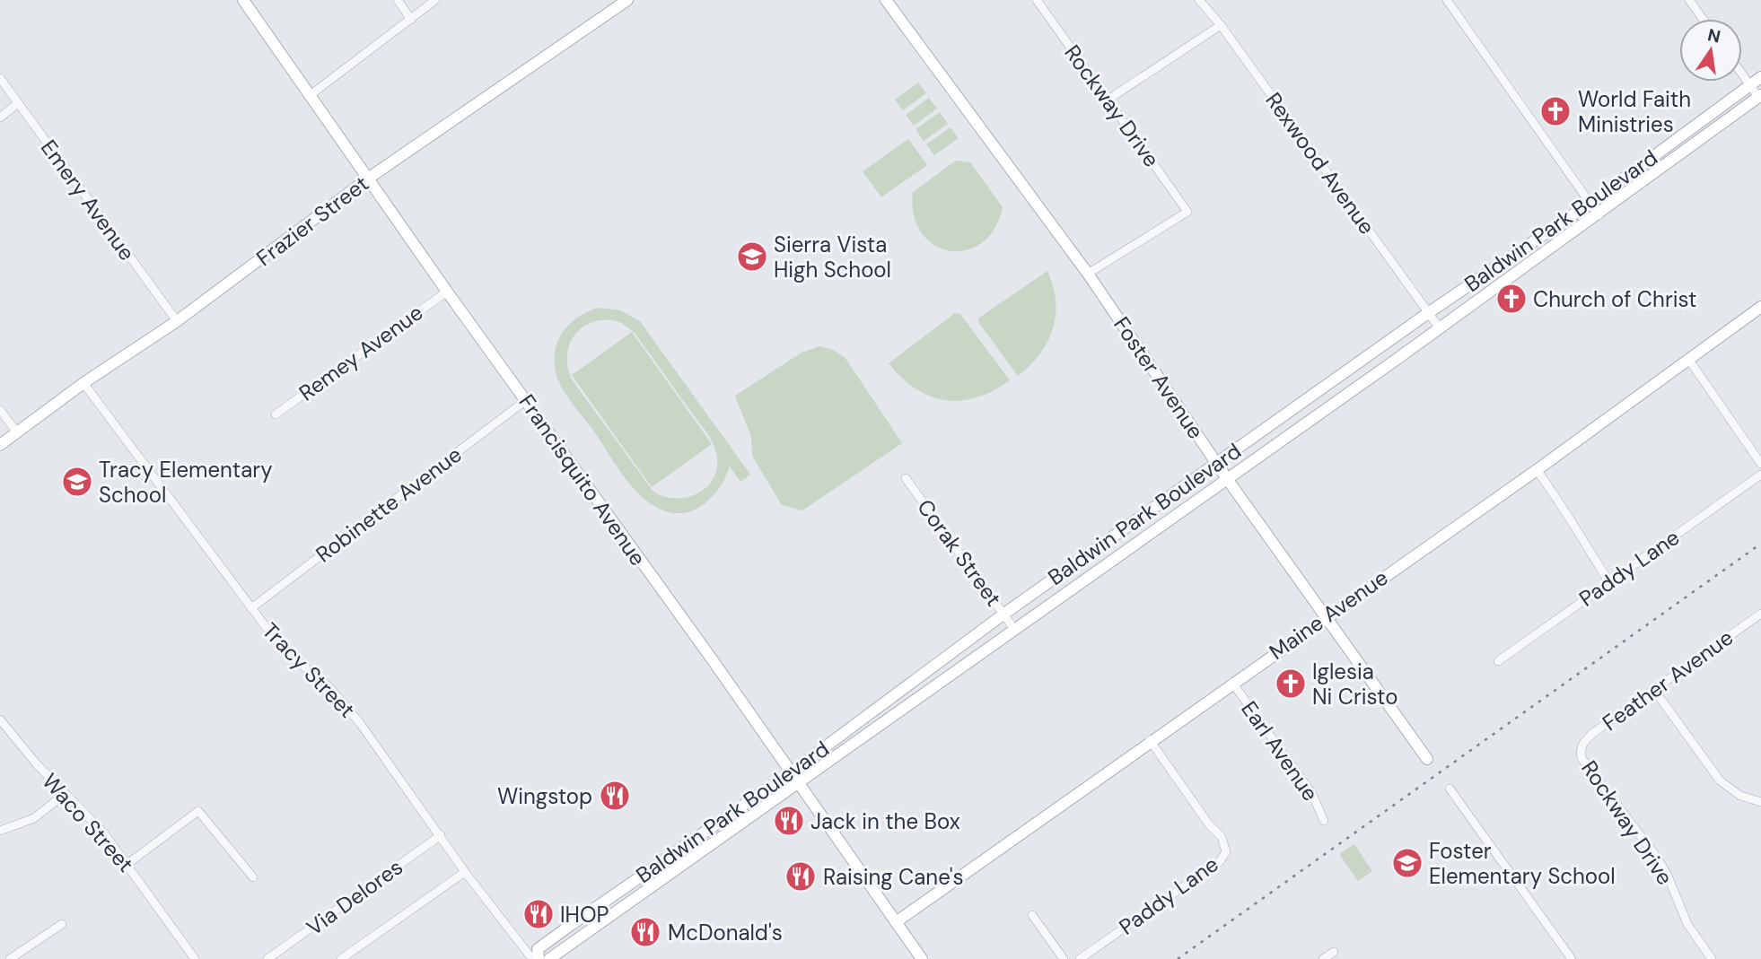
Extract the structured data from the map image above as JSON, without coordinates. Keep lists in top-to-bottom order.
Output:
{
  "streets": {
    "street": [
      "Rockway Drive",
      "Rexwood Avenue",
      "Emery Avenue",
      "Frazier Street",
      "Baldwin Park Boulevard",
      "Remey Avenue",
      "Foster Avenue",
      "Francisquito Avenue",
      "Robinette Avenue",
      "Corak Street",
      "Paddy Lane",
      "Maine Avenue",
      "Tracy Street",
      "Feather Avenue",
      "Earl Avenue",
      "Waco Street",
      "Via Delores"
    ]
  },
  "crossings": [
    ["Rockway Drive", "Foster Avenue"],
    ["Rockway Drive", "Feather Avenue"],
    ["Rexwood Avenue", "Baldwin Park Boulevard"],
    ["Emery Avenue", "Frazier Street"],
    ["Frazier Street", "Francisquito Avenue"],
    ["Frazier Street", "Tracy Street"],
    ["Baldwin Park Boulevard", "Foster Avenue"],
    ["Baldwin Park Boulevard", "Francisquito Avenue"],
    ["Baldwin Park Boulevard", "Corak Street"],
    ["Baldwin Park Boulevard", "Tracy Street"],
    ["Remey Avenue", "Francisquito Avenue"],
    ["Foster Avenue", "Maine Avenue"],
    ["Francisquito Avenue", "Robinette Avenue"],
    ["Francisquito Avenue", "Maine Avenue"],
    ["Robinette Avenue", "Tracy Street"],
    ["Paddy Lane", "Maine Avenue"],
    ["Maine Avenue", "Earl Avenue"],
    ["Tracy Street", "Via Delores"]
  ],
  "places": {
    "church": ["World Faith Ministries", "Church of Christ", "Iglesia Ni Cristo"],
    "school or university": ["Sierra Vista High School", "Tracy Elementary School", "Foster Elementary School"],
    "restaurant": [
      "Wingstop",
      "Jack in the Box",
      "Raising Cane's",
      "IHOP",
      "McDonald's"
    ]
  },
  "north": "top"
}
